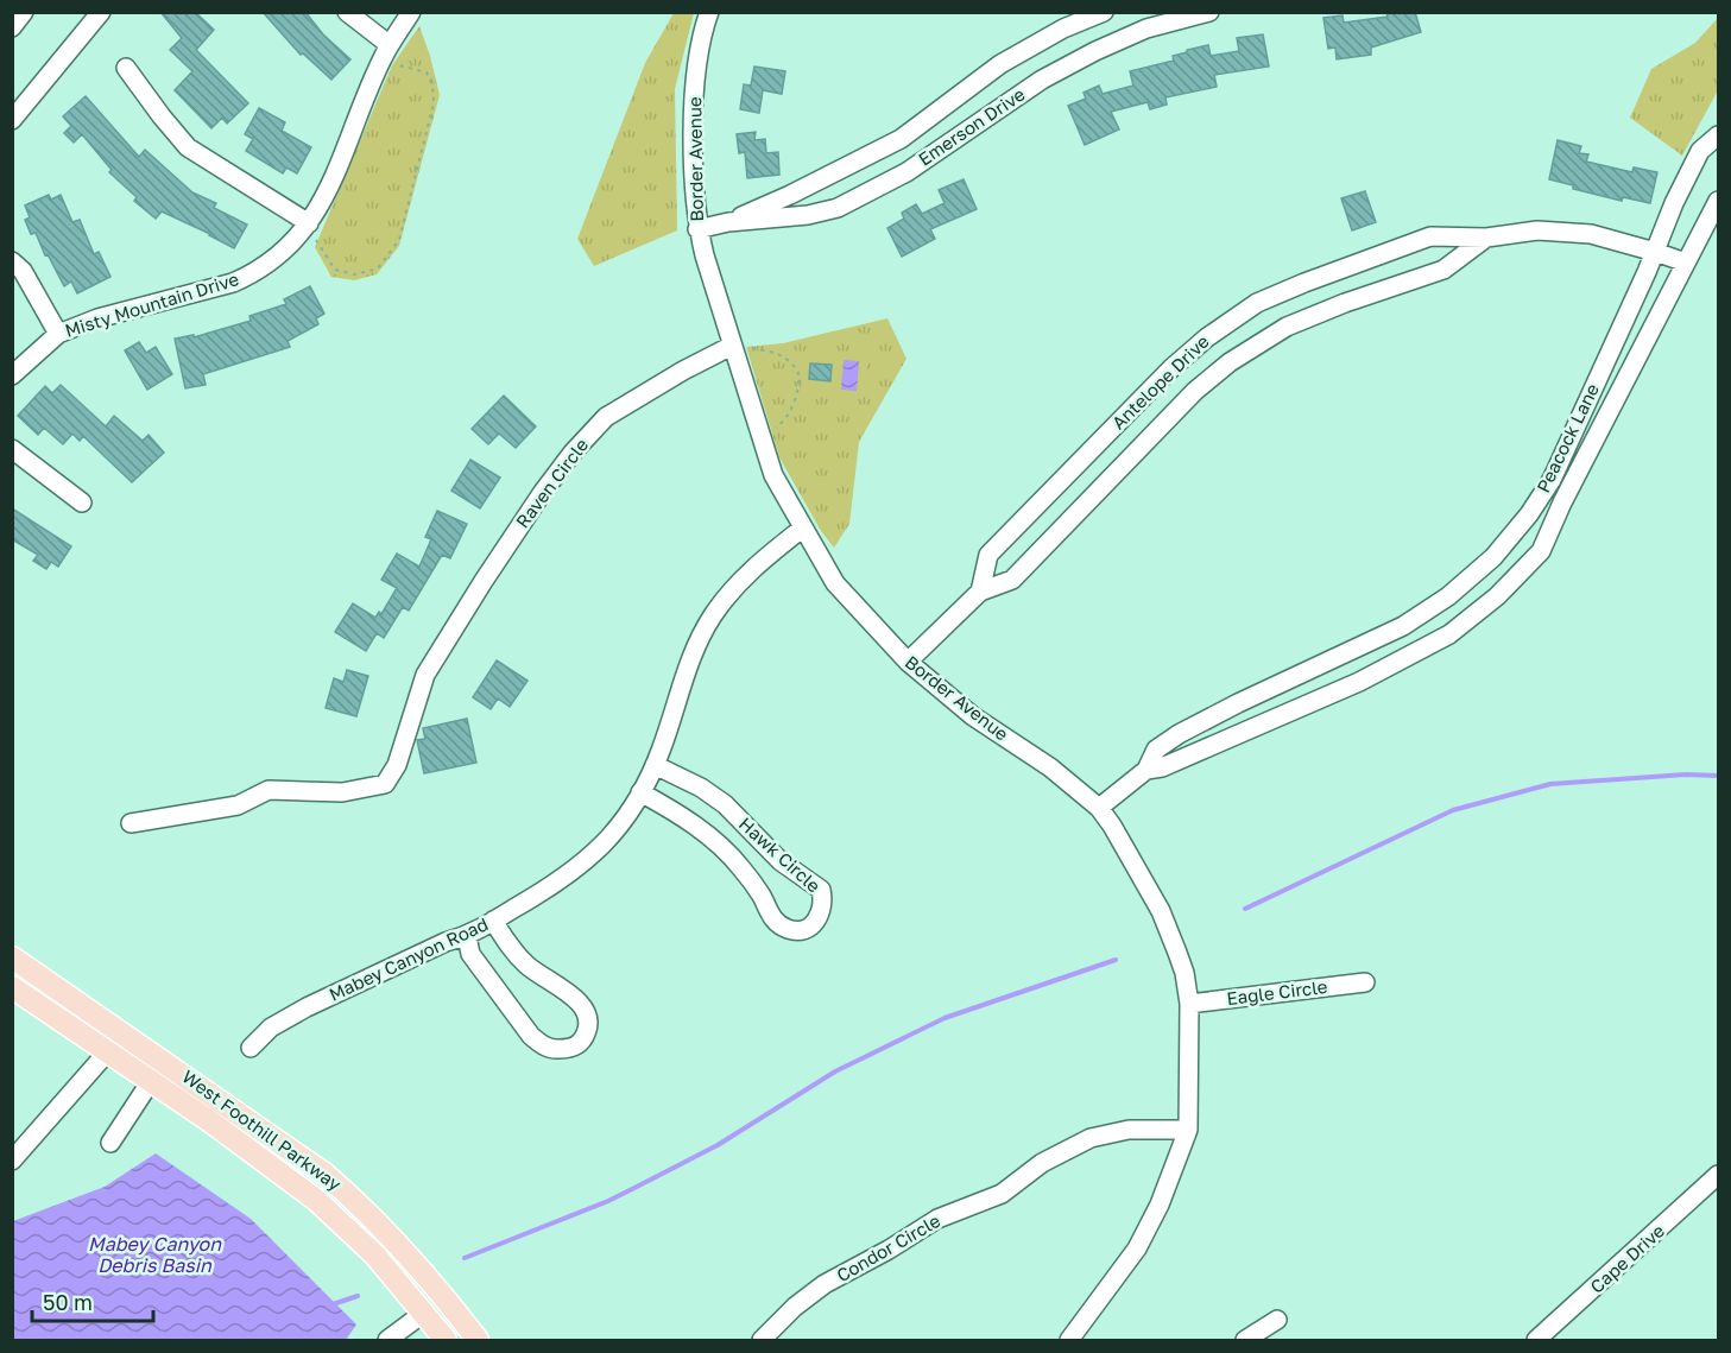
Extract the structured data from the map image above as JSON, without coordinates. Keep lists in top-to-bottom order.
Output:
{
  "streets": {
    "main road": ["West Foothill Parkway"],
    "street": [
      "Emerson Drive",
      "Border Avenue",
      "Misty Mountain Drive",
      "Antelope Drive",
      "Peacock Lane",
      "Raven Circle",
      "Hawk Circle",
      "Mabey Canyon Road",
      "Eagle Circle",
      "Condor Circle",
      "Cape Drive"
    ]
  },
  "crossings": [
    ["Emerson Drive", "Border Avenue"],
    ["Border Avenue", "Antelope Drive"],
    ["Border Avenue", "Peacock Lane"],
    ["Border Avenue", "Raven Circle"],
    ["Border Avenue", "Mabey Canyon Road"],
    ["Border Avenue", "Eagle Circle"],
    ["Border Avenue", "Condor Circle"],
    ["Antelope Drive", "Peacock Lane"],
    ["Hawk Circle", "Mabey Canyon Road"]
  ],
  "water": ["Mabey Canyon Debris Basin"],
  "scale_bar": "50 m"
}
